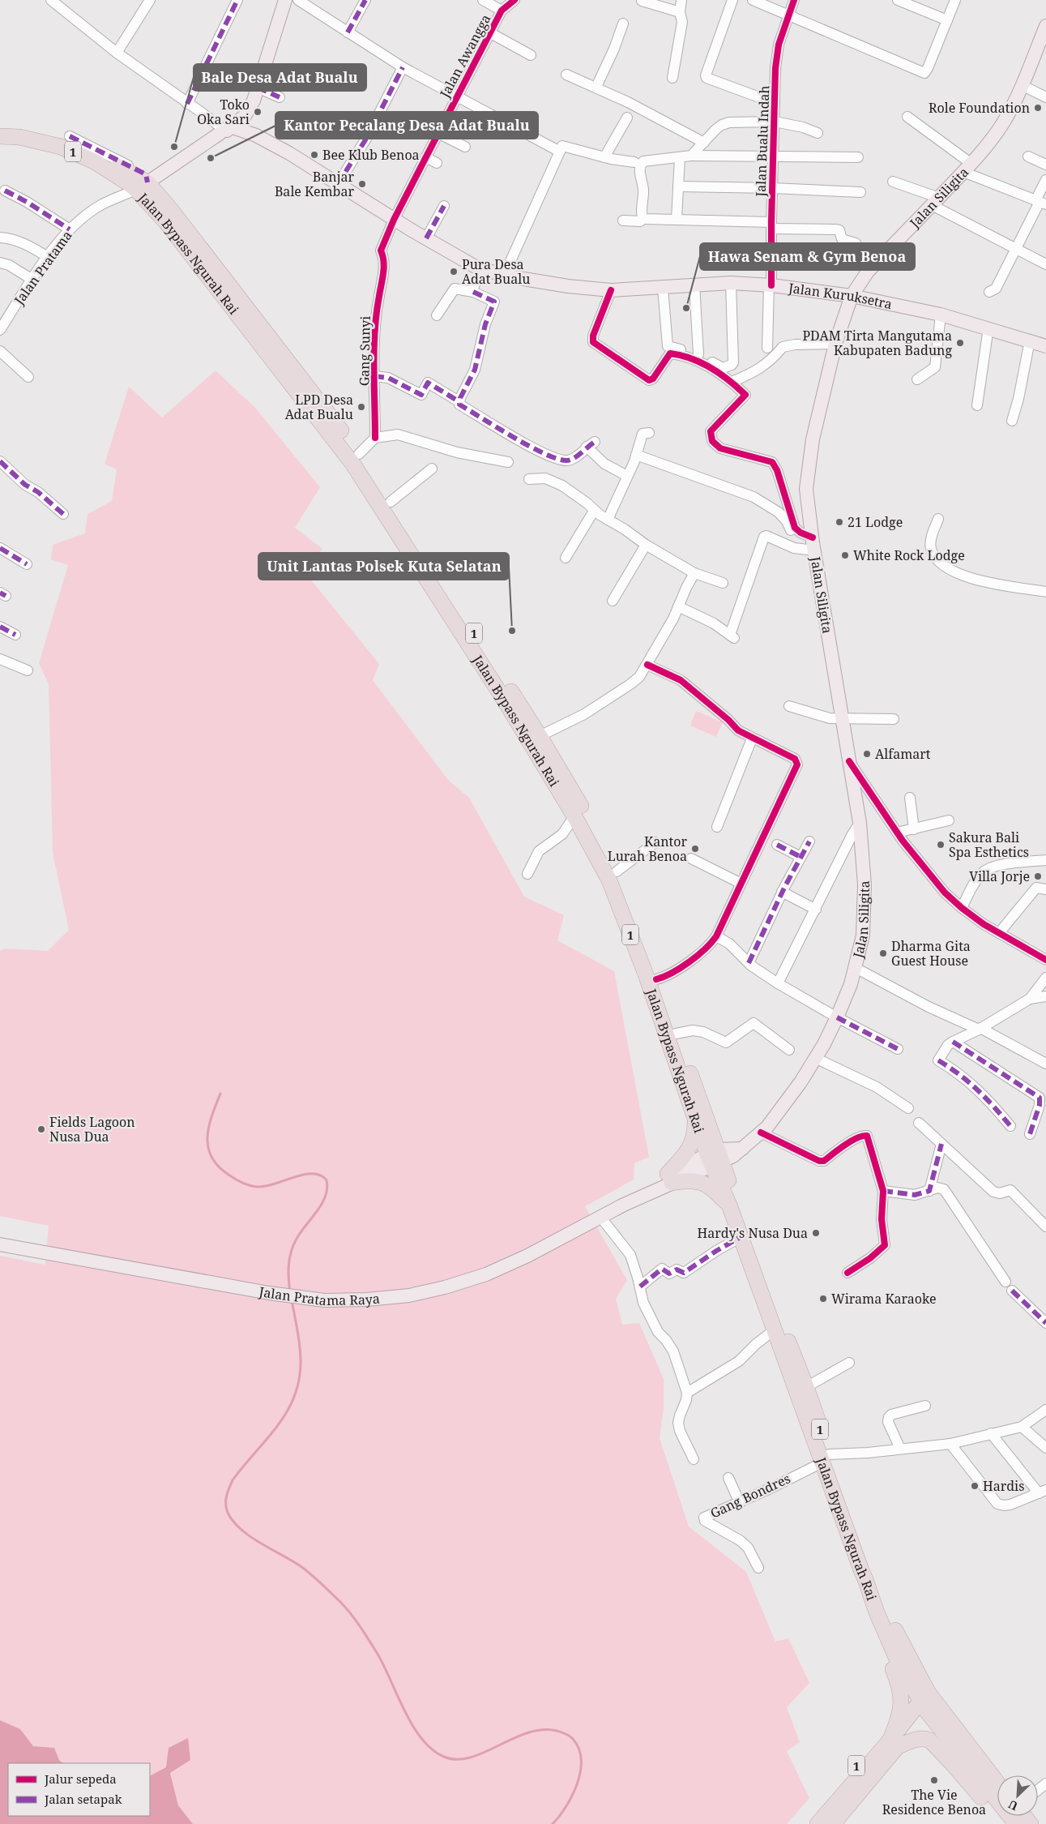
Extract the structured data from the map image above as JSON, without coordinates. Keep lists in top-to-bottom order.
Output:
{
  "streets": {
    "highway": ["1", "Jalan Bypass Ngurah Rai"],
    "main road": ["Jalan Siligita", "Jalan Kuruksetra", "Jalan Pratama Raya"],
    "street": [
      "Jalan Awangga",
      "Jalan Bualu Indah",
      "Jalan Pratama",
      "Gang Sunyi",
      "Gang Bondres"
    ]
  },
  "crossings": [
    ["Jalan Awangga", "Jalan Kuruksetra"],
    ["Jalan Awangga", "Gang Sunyi"],
    ["Jalan Bualu Indah", "Jalan Kuruksetra"],
    ["1", "Jalan Bypass Ngurah Rai"],
    ["1", "Jalan Pratama"],
    ["Jalan Siligita", "Jalan Bypass Ngurah Rai"],
    ["Jalan Siligita", "Jalan Kuruksetra"],
    ["Jalan Siligita", "Jalan Pratama Raya"],
    ["Jalan Bypass Ngurah Rai", "Jalan Pratama"],
    ["Jalan Bypass Ngurah Rai", "Jalan Pratama Raya"],
    ["Jalan Bypass Ngurah Rai", "Gang Bondres"],
    ["Jalan Kuruksetra", "Gang Sunyi"]
  ],
  "places": [
    "Role Foundation",
    "Toko Oka Sari",
    "Bale Desa Adat Bualu",
    "Bee Klub Benoa",
    "Kantor Pecalang Desa Adat Bualu",
    "Banjar Bale Kembar",
    "Pura Desa Adat Bualu",
    "Hawa Senam & Gym Benoa",
    "PDAM Tirta Mangutama Kabupaten Badung",
    "LPD Desa Adat Bualu",
    "21 Lodge",
    "White Rock Lodge",
    "Unit Lantas Polsek Kuta Selatan",
    "Alfamart",
    "Sakura Bali Spa Esthetics",
    "Kantor Lurah Benoa",
    "Villa Jorje",
    "Dharma Gita Guest House",
    "Fields Lagoon Nusa Dua",
    "Hardy's Nusa Dua",
    "Wirama Karaoke",
    "Hardis",
    "The Vie Residence Benoa"
  ],
  "legend": ["Jalur sepeda", "Jalan setapak"],
  "north": "bottom left"
}
